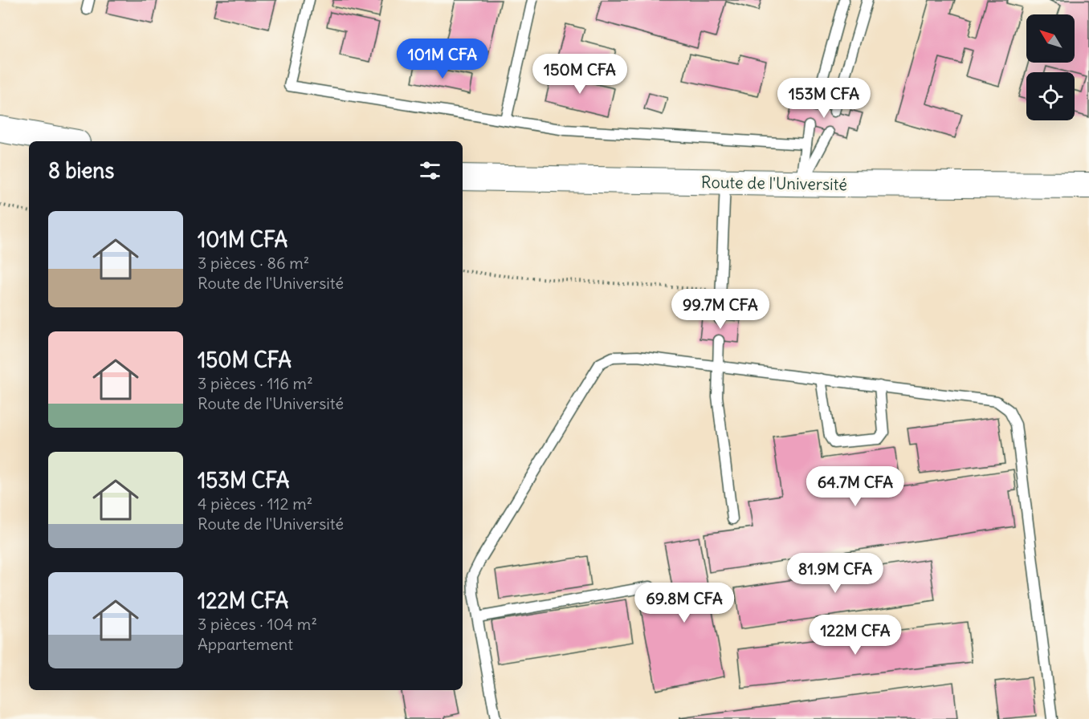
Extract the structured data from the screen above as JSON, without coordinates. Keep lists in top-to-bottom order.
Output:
{
  "streets": {
    "street": ["Route de l'Université"]
  },
  "north": "top left",
  "page": {
    "price": [
      "101M CFA",
      "150M CFA",
      "153M CFA",
      "99.7M CFA",
      "64.7M CFA",
      "81.9M CFA",
      "69.8M CFA",
      "122M CFA"
    ],
    "heading": "8 biens",
    "list": [
      {
        "name": "101M CFA",
        "note": "3 pièces · 86 m² · Route de l'Université"
      },
      {
        "name": "150M CFA",
        "note": "3 pièces · 116 m² · Route de l'Université"
      },
      {
        "name": "153M CFA",
        "note": "4 pièces · 112 m² · Route de l'Université"
      },
      {
        "name": "122M CFA",
        "note": "3 pièces · 104 m² · Appartement"
      }
    ]
  }
}
